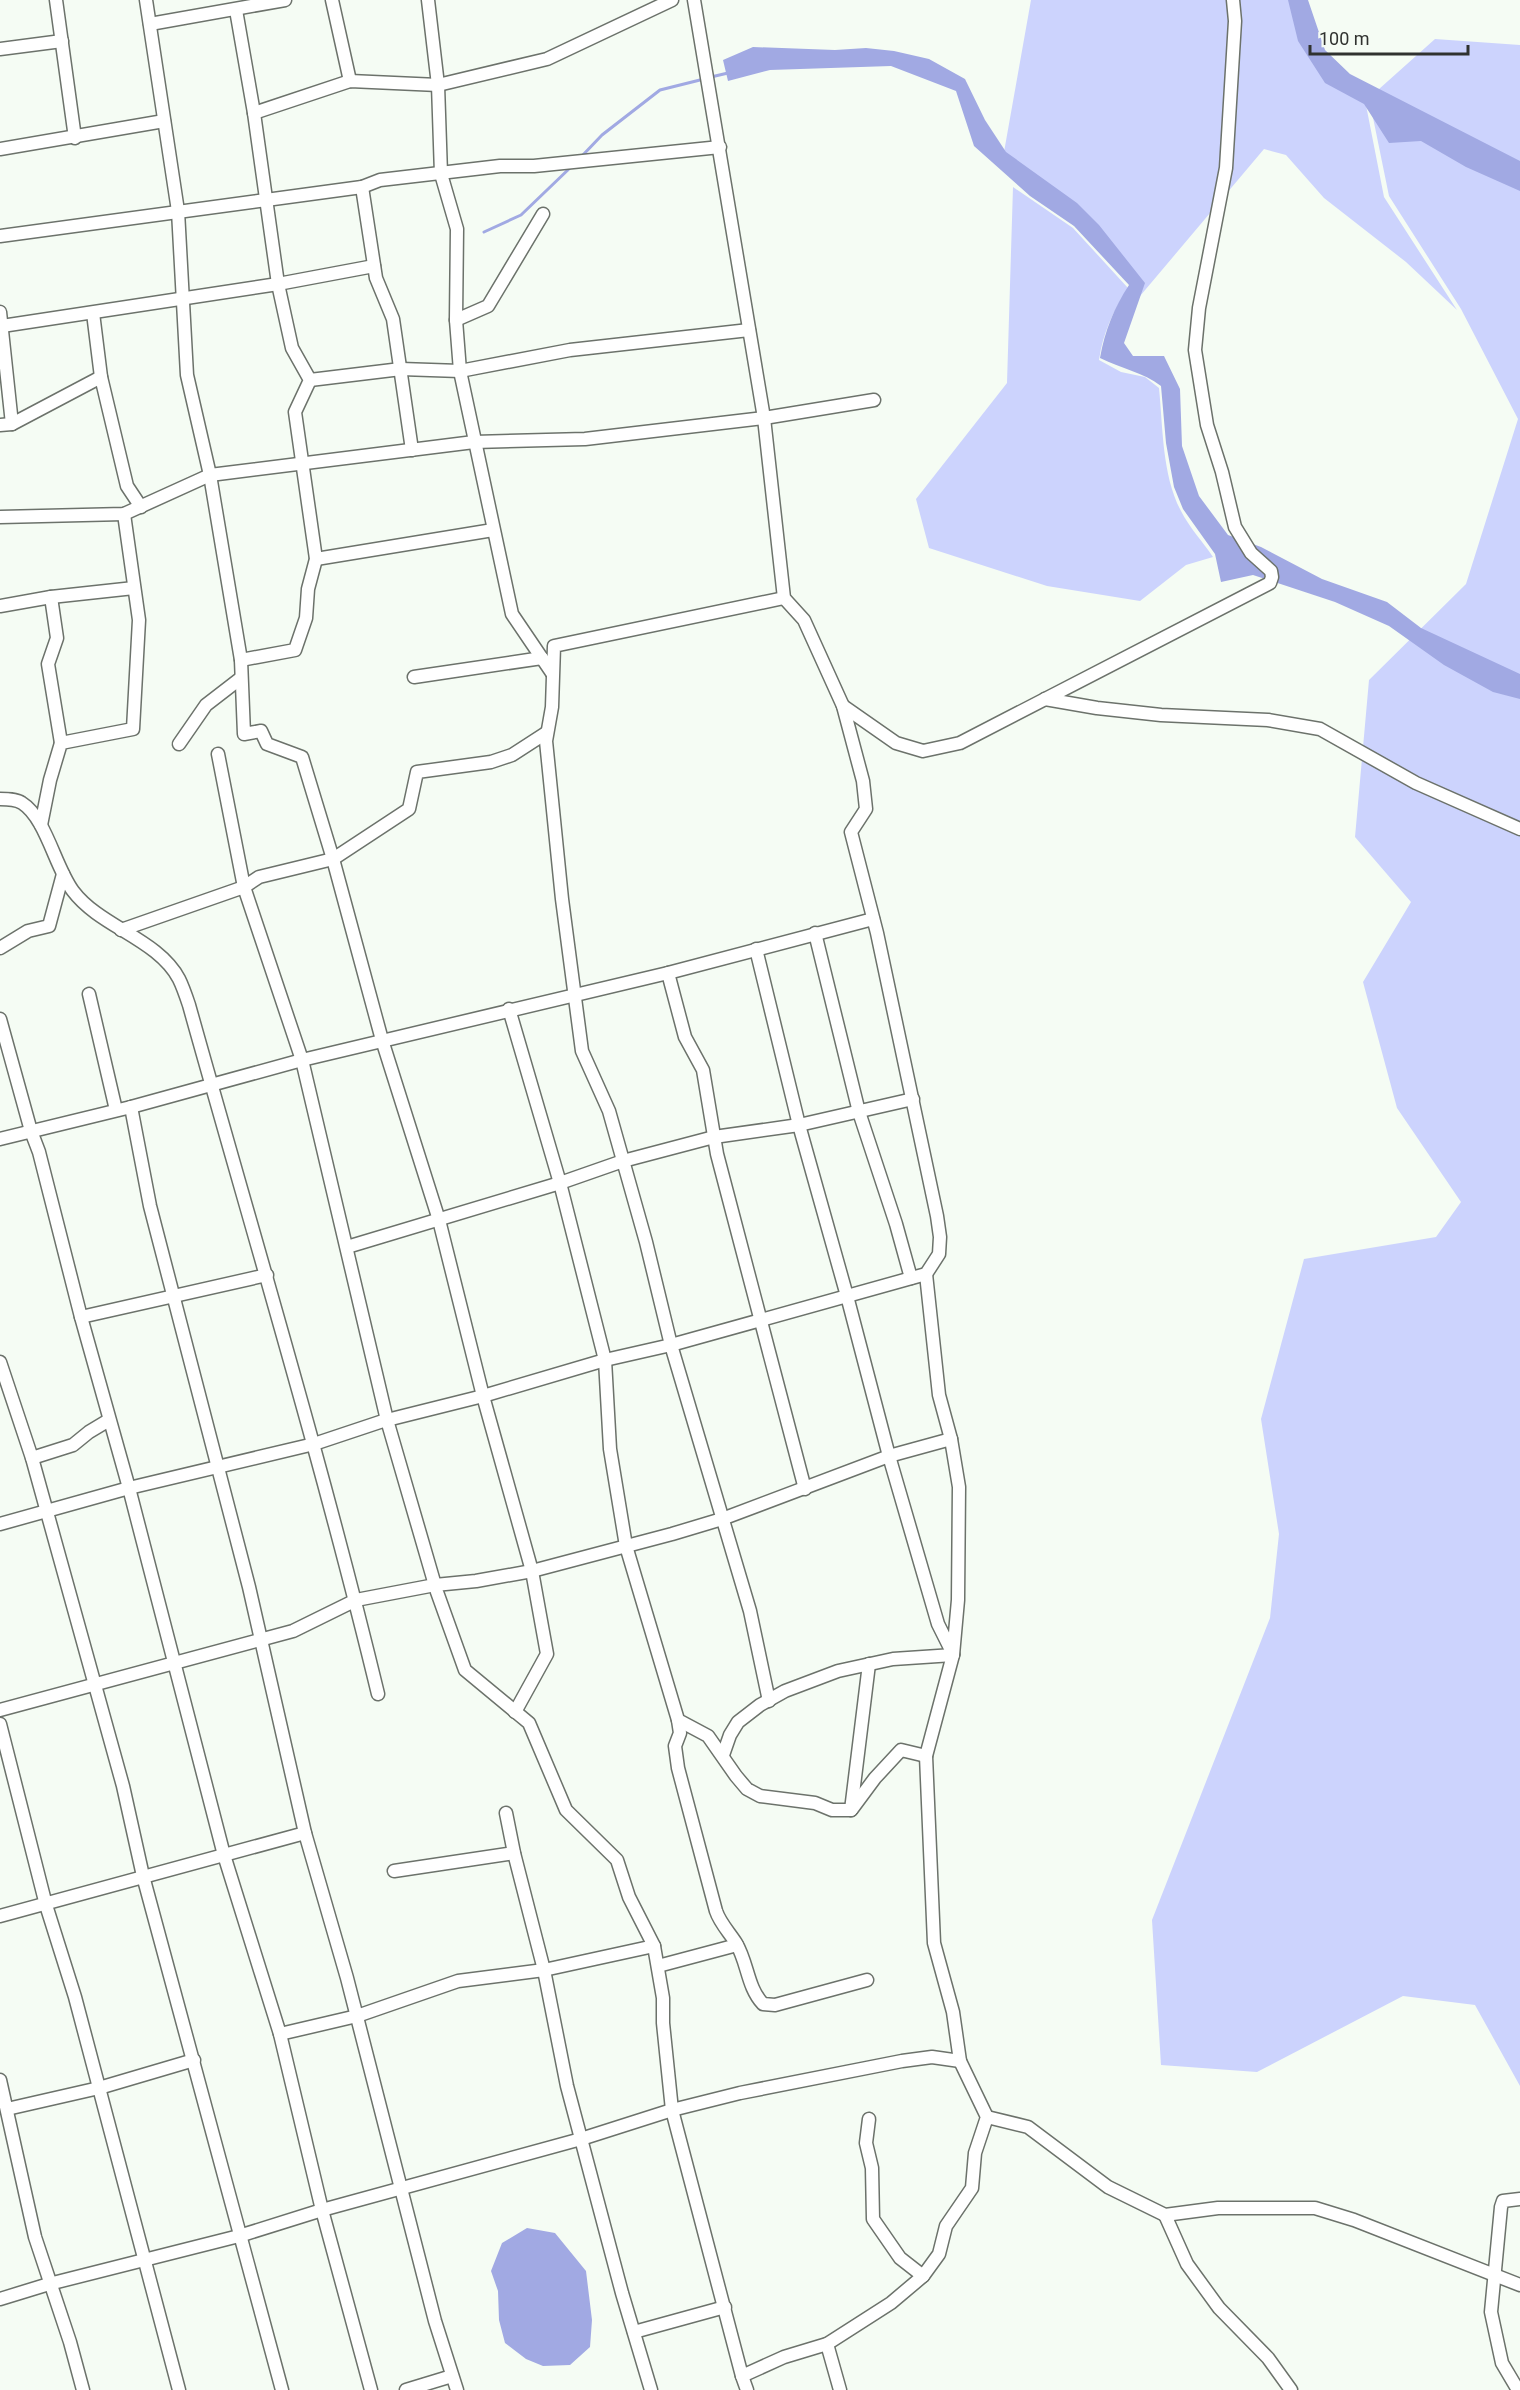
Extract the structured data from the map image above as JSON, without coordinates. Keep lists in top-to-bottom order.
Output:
{
  "scale_bar": "100 m"
}
